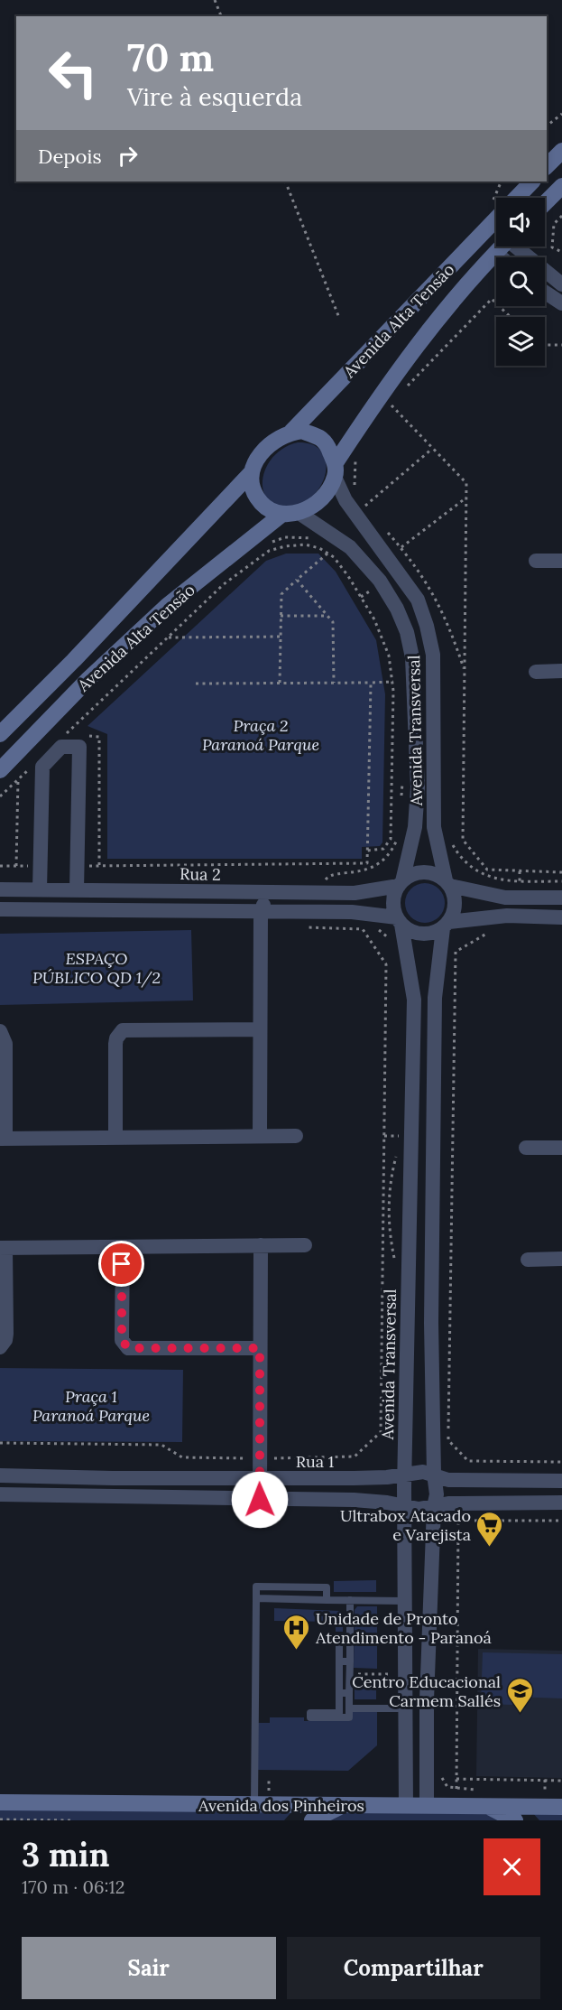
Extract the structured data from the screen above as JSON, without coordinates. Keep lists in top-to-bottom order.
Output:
{
  "streets": {
    "street": [
      "Avenida Alta Tensāo",
      "Avenida Alta Tensão",
      "Avenida Transversal",
      "Rua 2",
      "Rua 1",
      "Avenida dos Pinheiros"
    ]
  },
  "crossings": [
    ["Avenida Alta Tensāo", "Avenida Alta Tensão"],
    ["Avenida Alta Tensāo", "Avenida Transversal"],
    ["Avenida Alta Tensão", "Avenida Transversal"],
    ["Avenida Transversal", "Rua 2"],
    ["Avenida Transversal", "Rua 1"],
    ["Avenida Transversal", "Avenida dos Pinheiros"]
  ],
  "parks": ["Praça 2 Paranoá Parque", "ESPAÇO PÚBLICO QD 1/2", "Praça 1 Paranoá Parque"],
  "places": {
    "supermarket": ["Ultrabox Atacado e Varejista"],
    "hospital": ["Unidade de Pronto Atendimento - Paranoá"],
    "school or university": ["Centro Educacional Carmem Sallés"]
  },
  "page": {
    "turn": ["70 m", "Vire à esquerda"],
    "then": "Depois",
    "heading": ["3 min", "170 m · 06:12"],
    "buttons": ["Sair", "Compartilhar"]
  }
}
